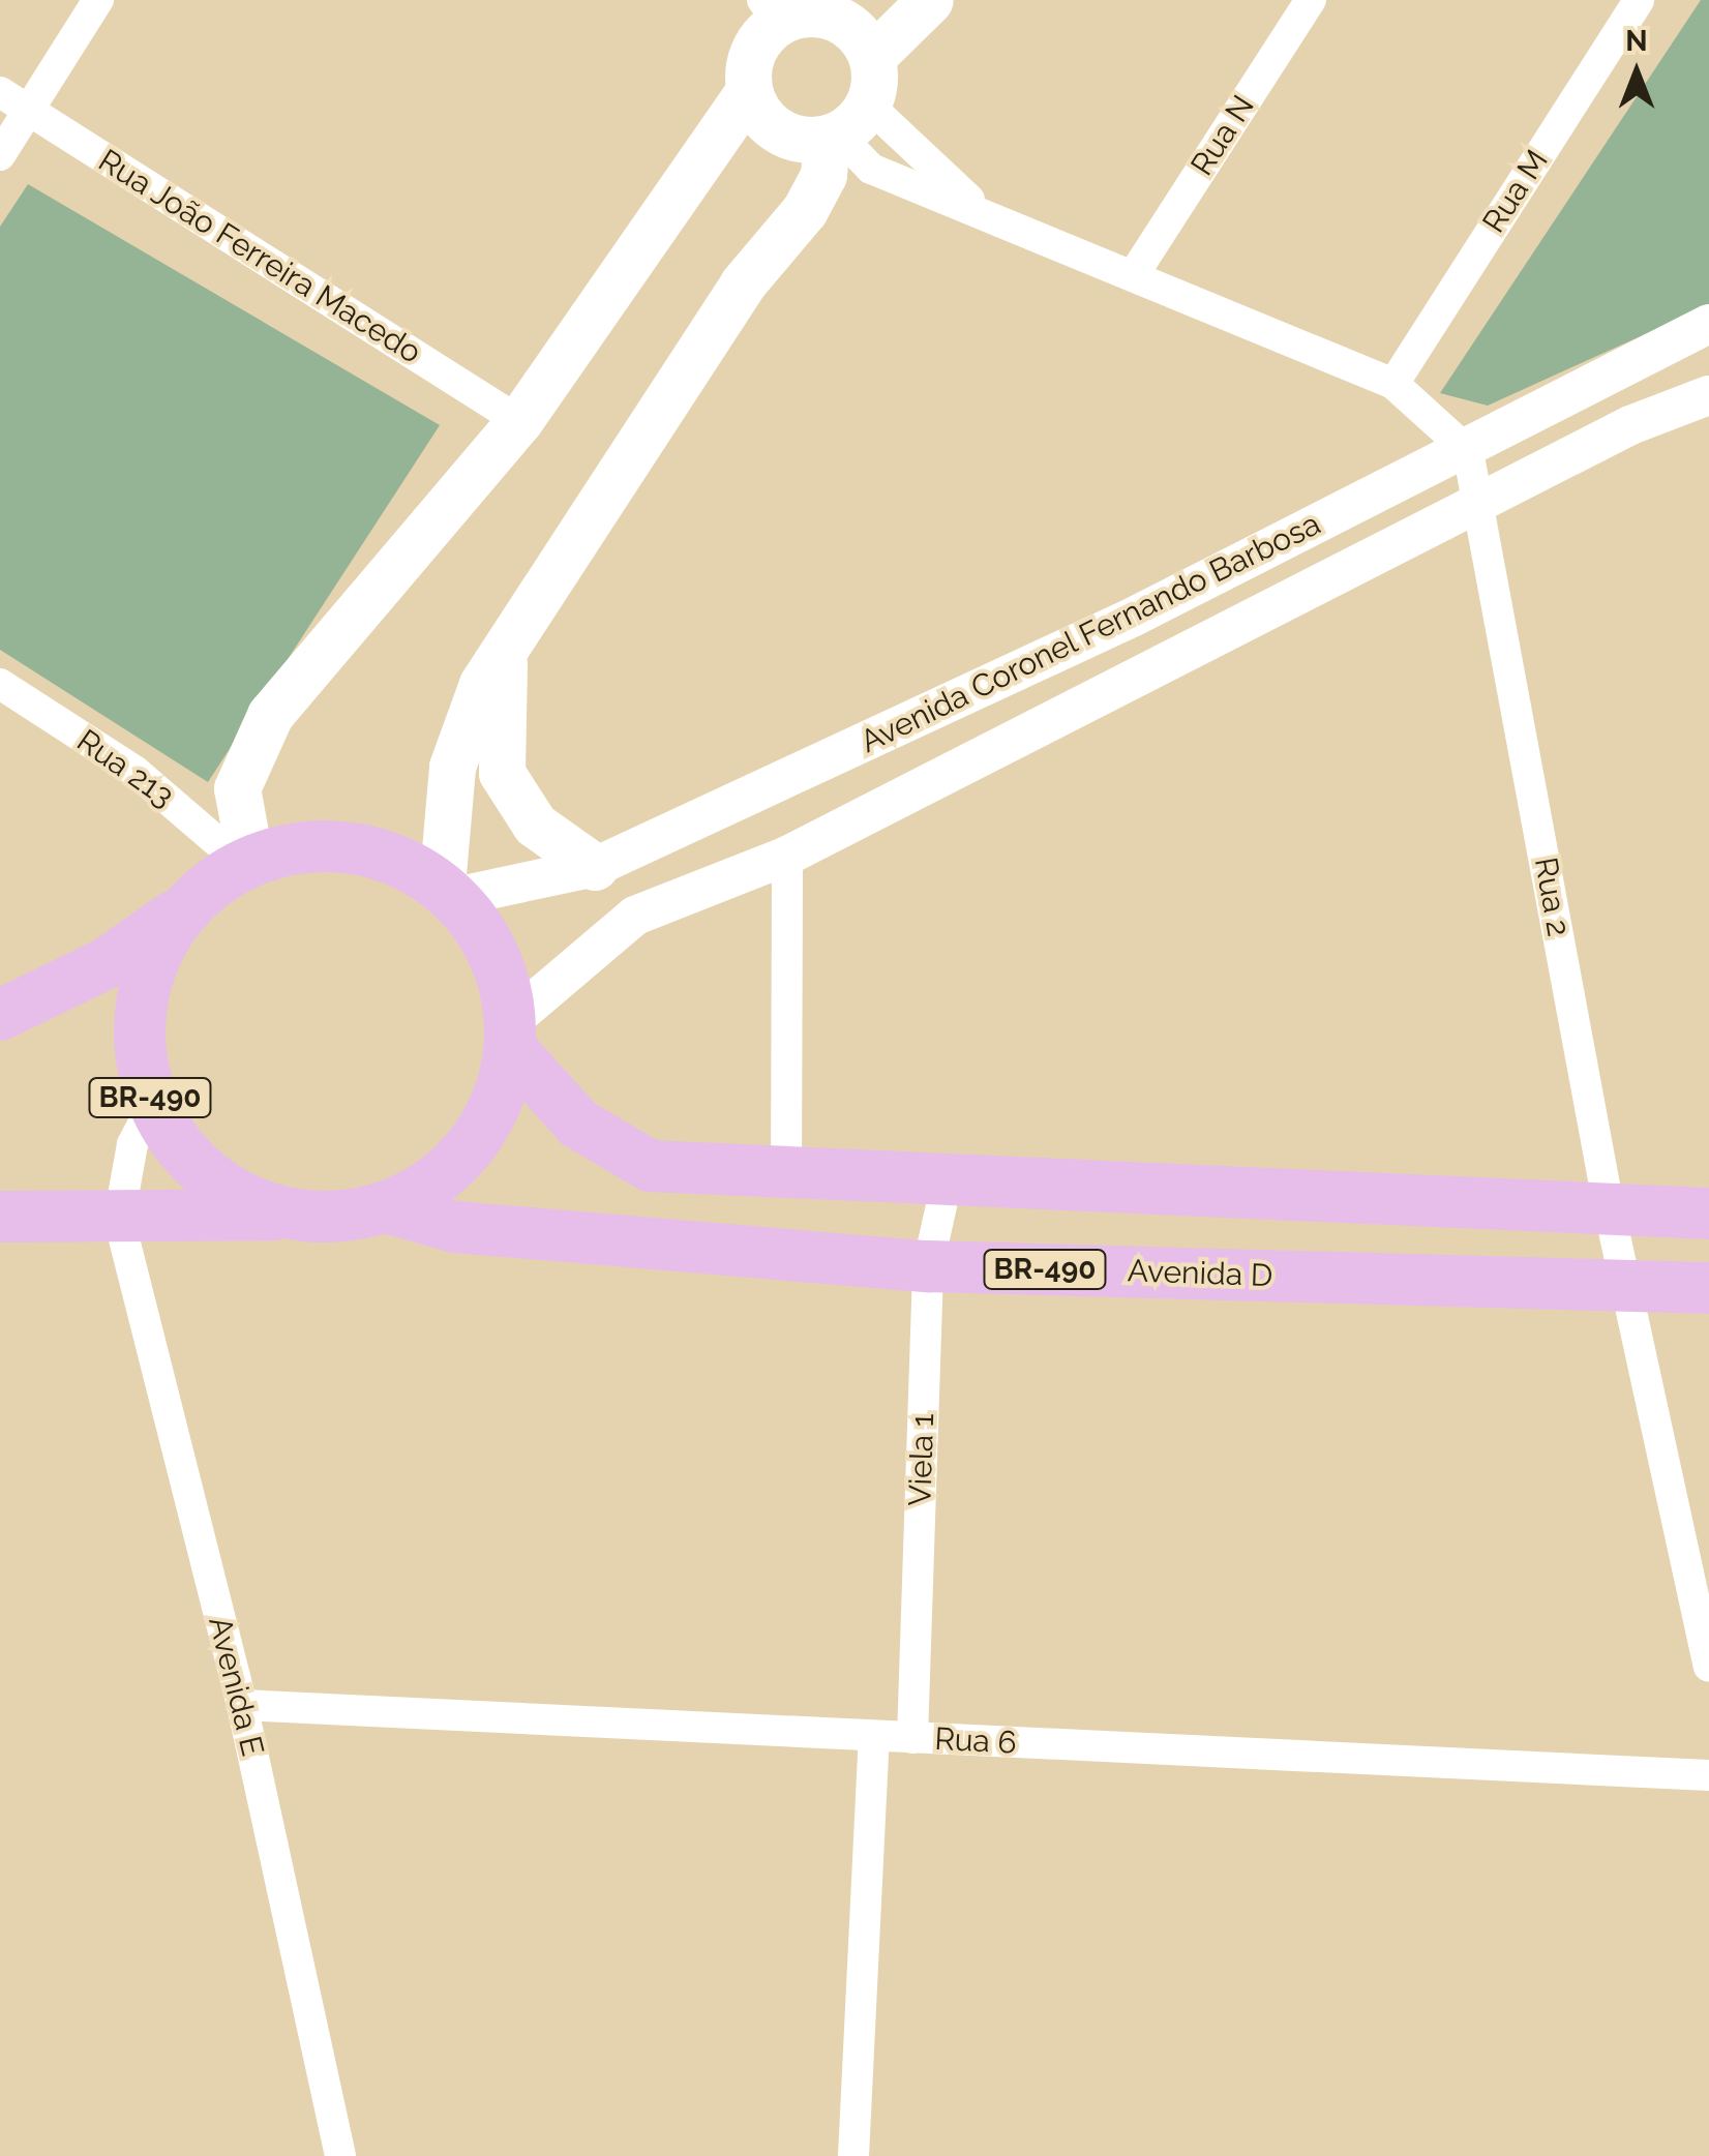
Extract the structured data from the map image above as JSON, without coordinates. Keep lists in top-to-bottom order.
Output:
{
  "streets": {
    "main road": ["BR-490", "Avenida D"],
    "street": [
      "Rua N",
      "Rua M",
      "Rua João Ferreira Macedo",
      "Avenida Coronel Fernando Barbosa",
      "Rua 213",
      "Rua 2",
      "Viela 1",
      "Avenida E",
      "Rua 6"
    ]
  },
  "crossings": [
    ["Avenida Coronel Fernando Barbosa", "Rua 213"],
    ["Avenida Coronel Fernando Barbosa", "Rua 2"],
    ["Avenida Coronel Fernando Barbosa", "BR-490"],
    ["Avenida Coronel Fernando Barbosa", "Avenida D"],
    ["Rua 213", "BR-490"],
    ["Rua 213", "Avenida D"],
    ["Rua 2", "BR-490"],
    ["Rua 2", "Avenida D"],
    ["BR-490", "Avenida D"],
    ["BR-490", "Viela 1"],
    ["BR-490", "Avenida E"],
    ["Avenida D", "Viela 1"],
    ["Viela 1", "Rua 6"],
    ["Avenida E", "Rua 6"]
  ],
  "north": "top"
}
